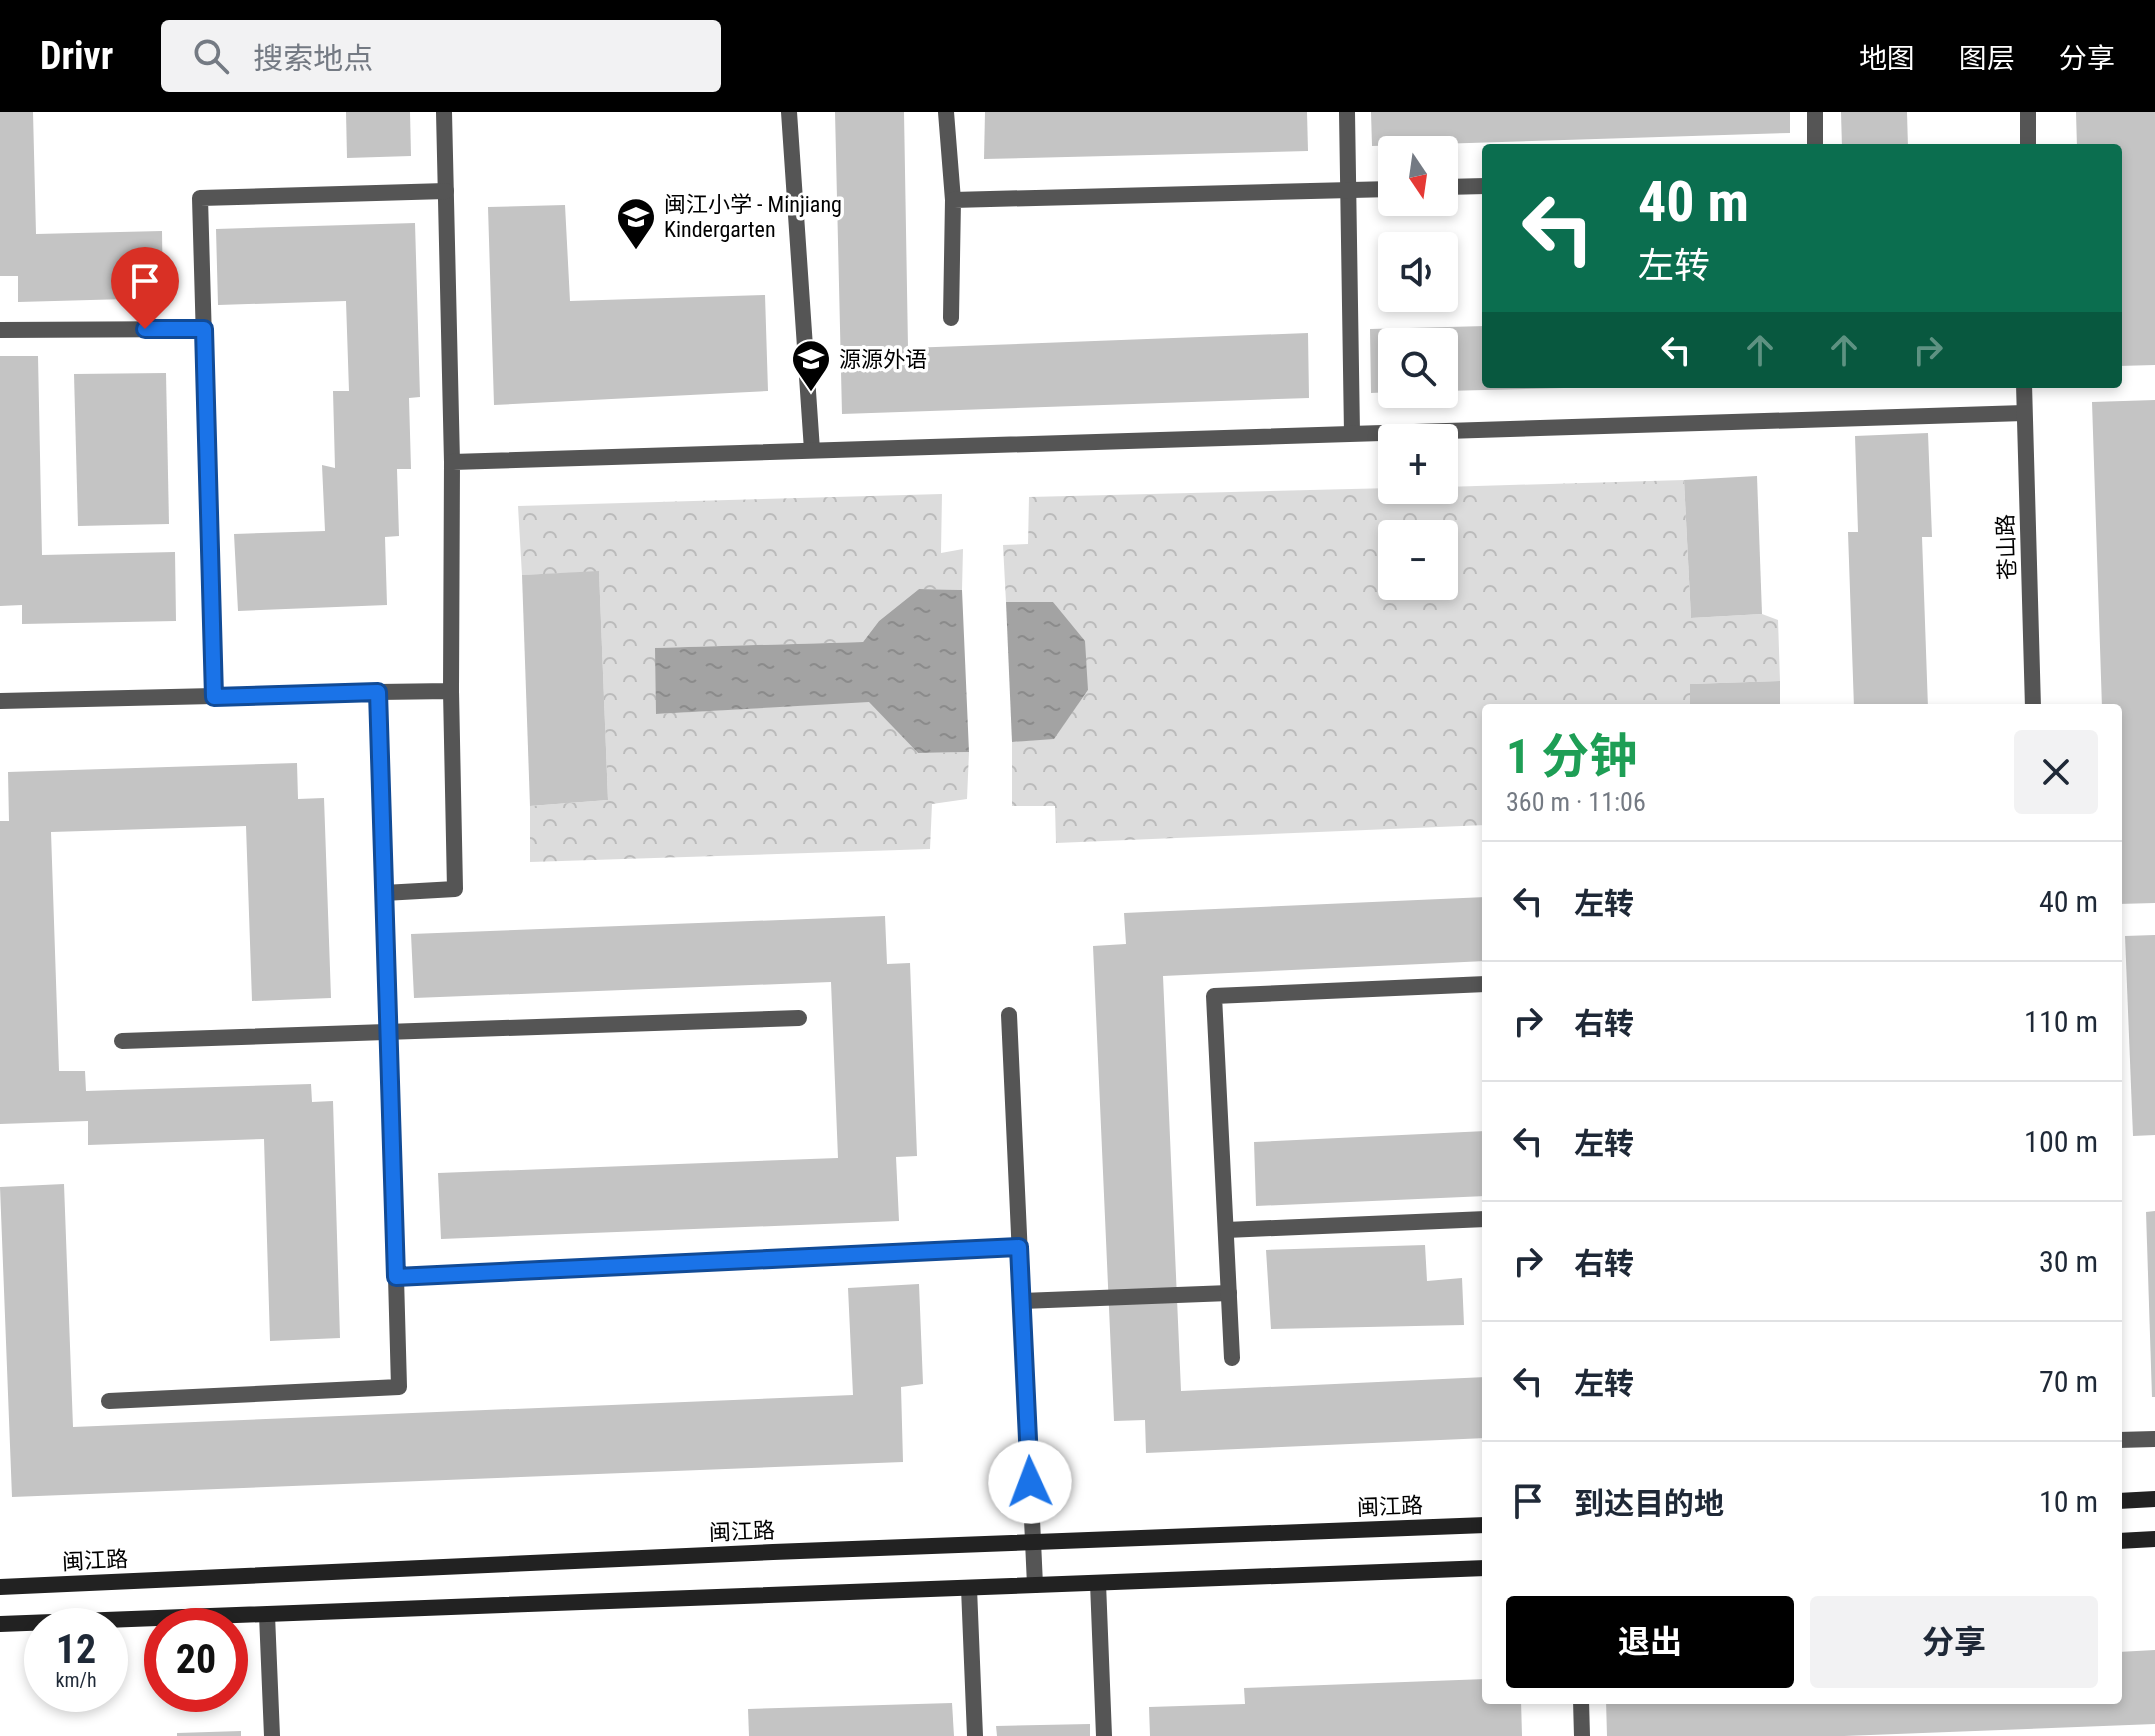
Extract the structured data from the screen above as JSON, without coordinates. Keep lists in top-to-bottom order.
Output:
{
  "streets": {
    "main road": ["闽江路"],
    "street": ["苍山路"]
  },
  "places": {
    "school or university": ["闽江小学 - Minjiang Kindergarten", "源源外语"]
  },
  "north": "bottom",
  "page": {
    "header": "Drivr",
    "search": "搜索地点",
    "nav": ["地图", "图层", "分享"],
    "map_buttons": ["+", "−"],
    "turn": ["40 m", "左转"],
    "heading": ["1 分钟", "360 m · 11:06"],
    "list": [
      {
        "name": "左转",
        "value": "40 m"
      },
      {
        "name": "右转",
        "value": "110 m"
      },
      {
        "name": "左转",
        "value": "100 m"
      },
      {
        "name": "右转",
        "value": "30 m"
      },
      {
        "name": "左转",
        "value": "70 m"
      },
      {
        "name": "到达目的地",
        "value": "10 m"
      }
    ],
    "buttons": ["退出", "分享"],
    "speed": "12 km/h",
    "limit": "20"
  }
}
